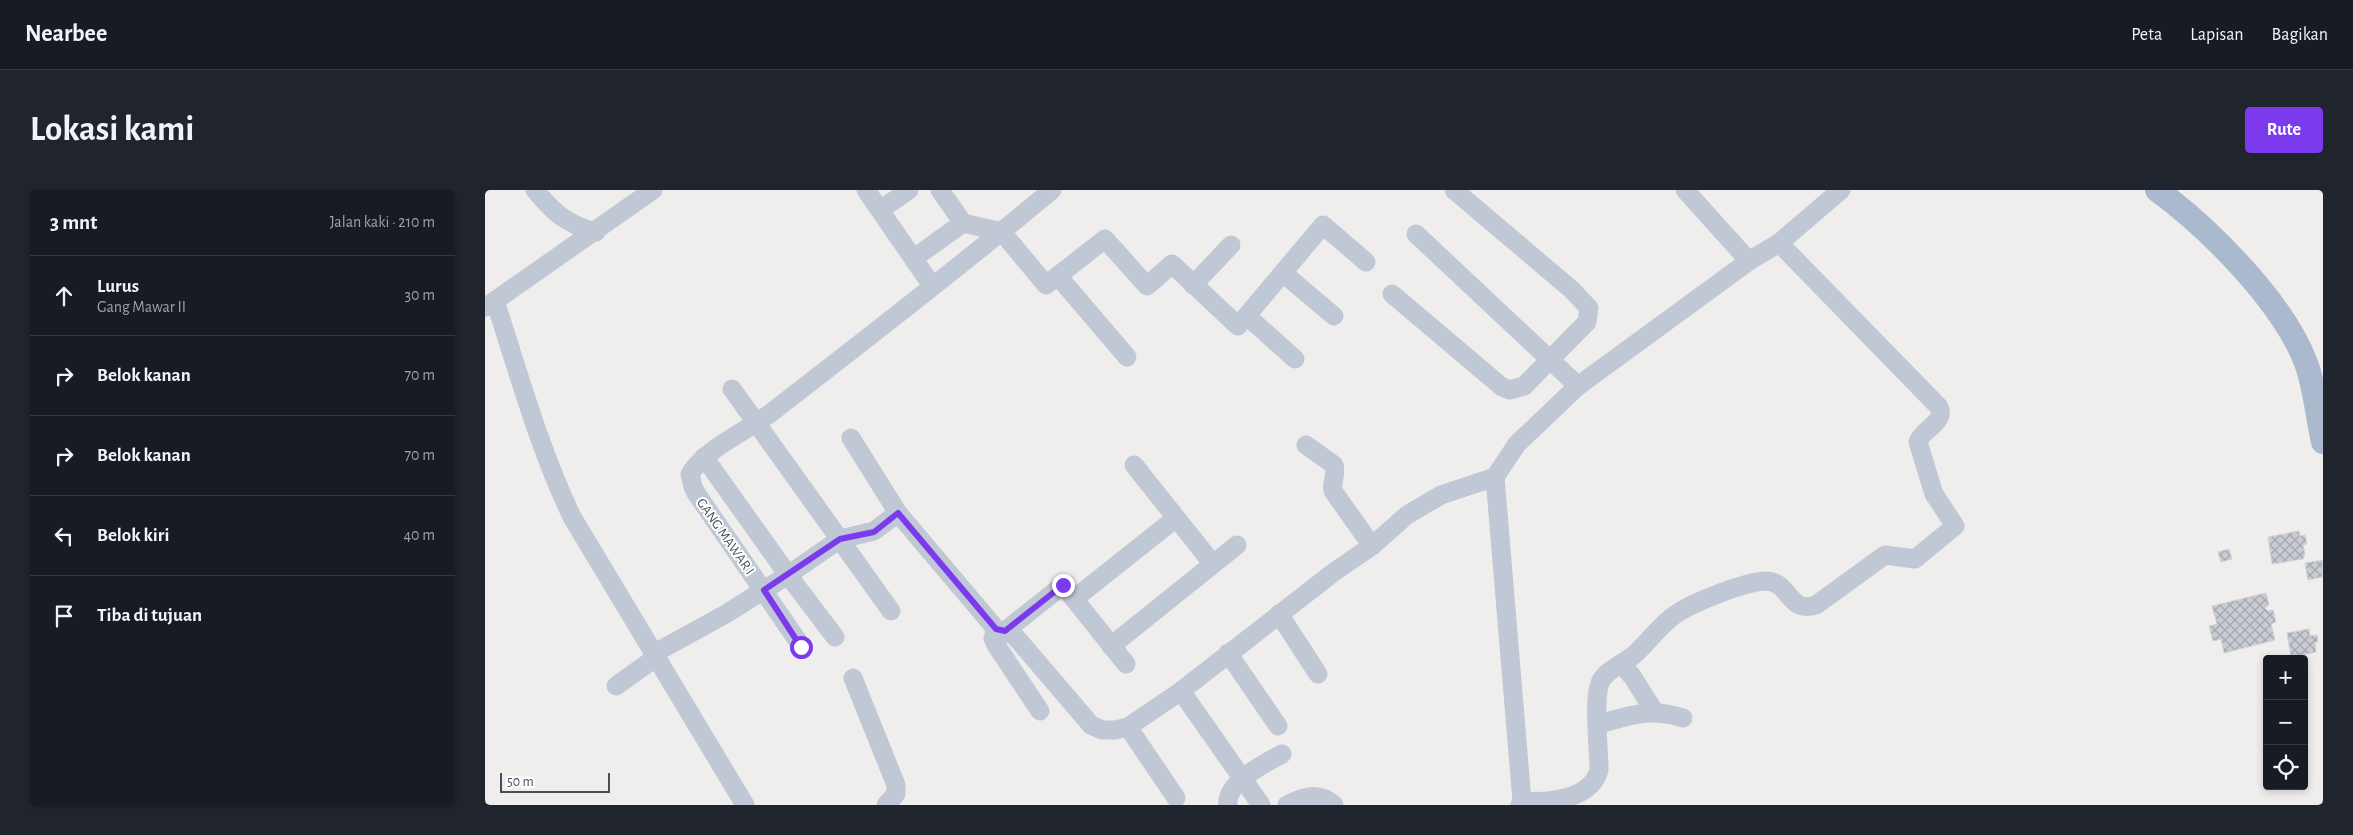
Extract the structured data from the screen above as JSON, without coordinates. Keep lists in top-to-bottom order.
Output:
{
  "streets": {
    "street": ["GANG MAWAR I"]
  },
  "scale_bar": "50 m",
  "page": {
    "header": "Nearbee",
    "nav": ["Peta", "Lapisan", "Bagikan"],
    "buttons": "Rute",
    "title": "Lokasi kami",
    "heading": ["3 mnt", "Jalan kaki · 210 m"],
    "list": [
      ["Lurus", "Gang Mawar II", "30 m"],
      ["Belok kanan", "70 m"],
      ["Belok kanan", "70 m"],
      ["Belok kiri", "40 m"],
      "Tiba di tujuan"
    ],
    "map_buttons": ["+", "−"],
    "scale": "50 m"
  }
}
